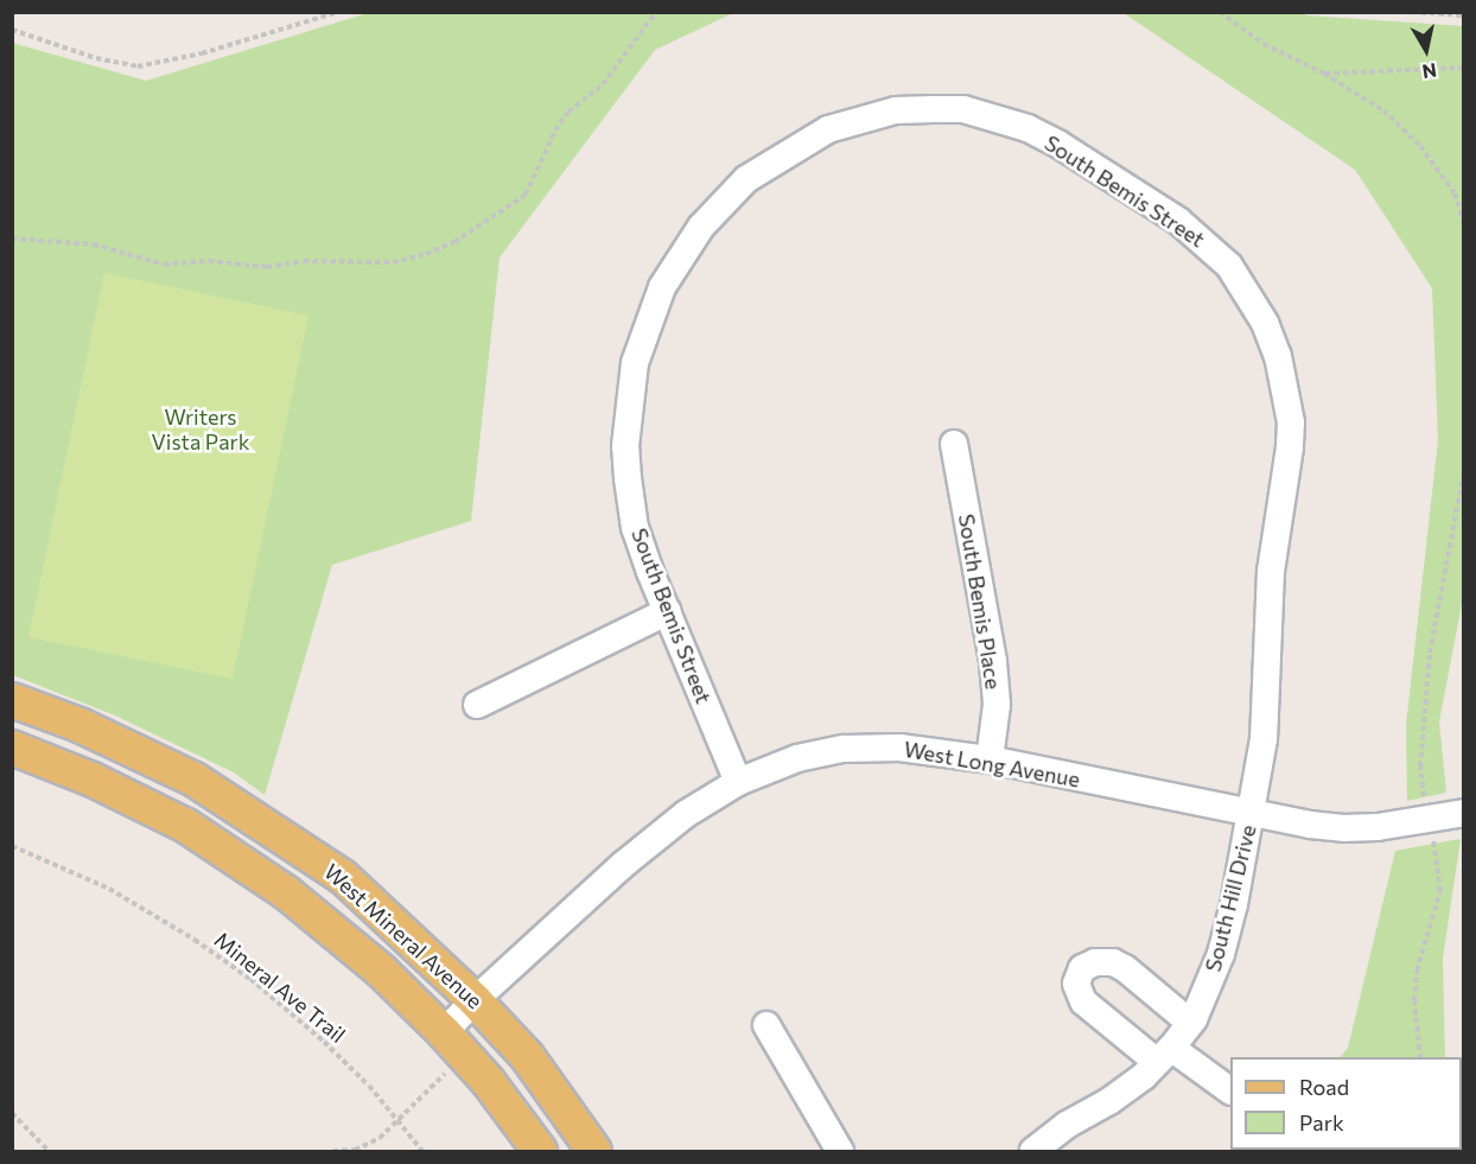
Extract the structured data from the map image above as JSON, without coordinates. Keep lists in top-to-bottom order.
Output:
{
  "streets": {
    "main road": ["West Mineral Avenue"],
    "street": [
      "South Bemis Street",
      "South Bemis Place",
      "West Long Avenue",
      "South Hill Drive"
    ],
    "path": ["Mineral Ave Trail"]
  },
  "crossings": [
    ["South Bemis Street", "West Long Avenue"],
    ["South Bemis Street", "South Hill Drive"],
    ["South Bemis Place", "West Long Avenue"],
    ["West Long Avenue", "South Hill Drive"],
    ["West Long Avenue", "West Mineral Avenue"]
  ],
  "parks": ["Writers Vista Park"],
  "legend": ["Road", "Park"],
  "north": "bottom"
}
